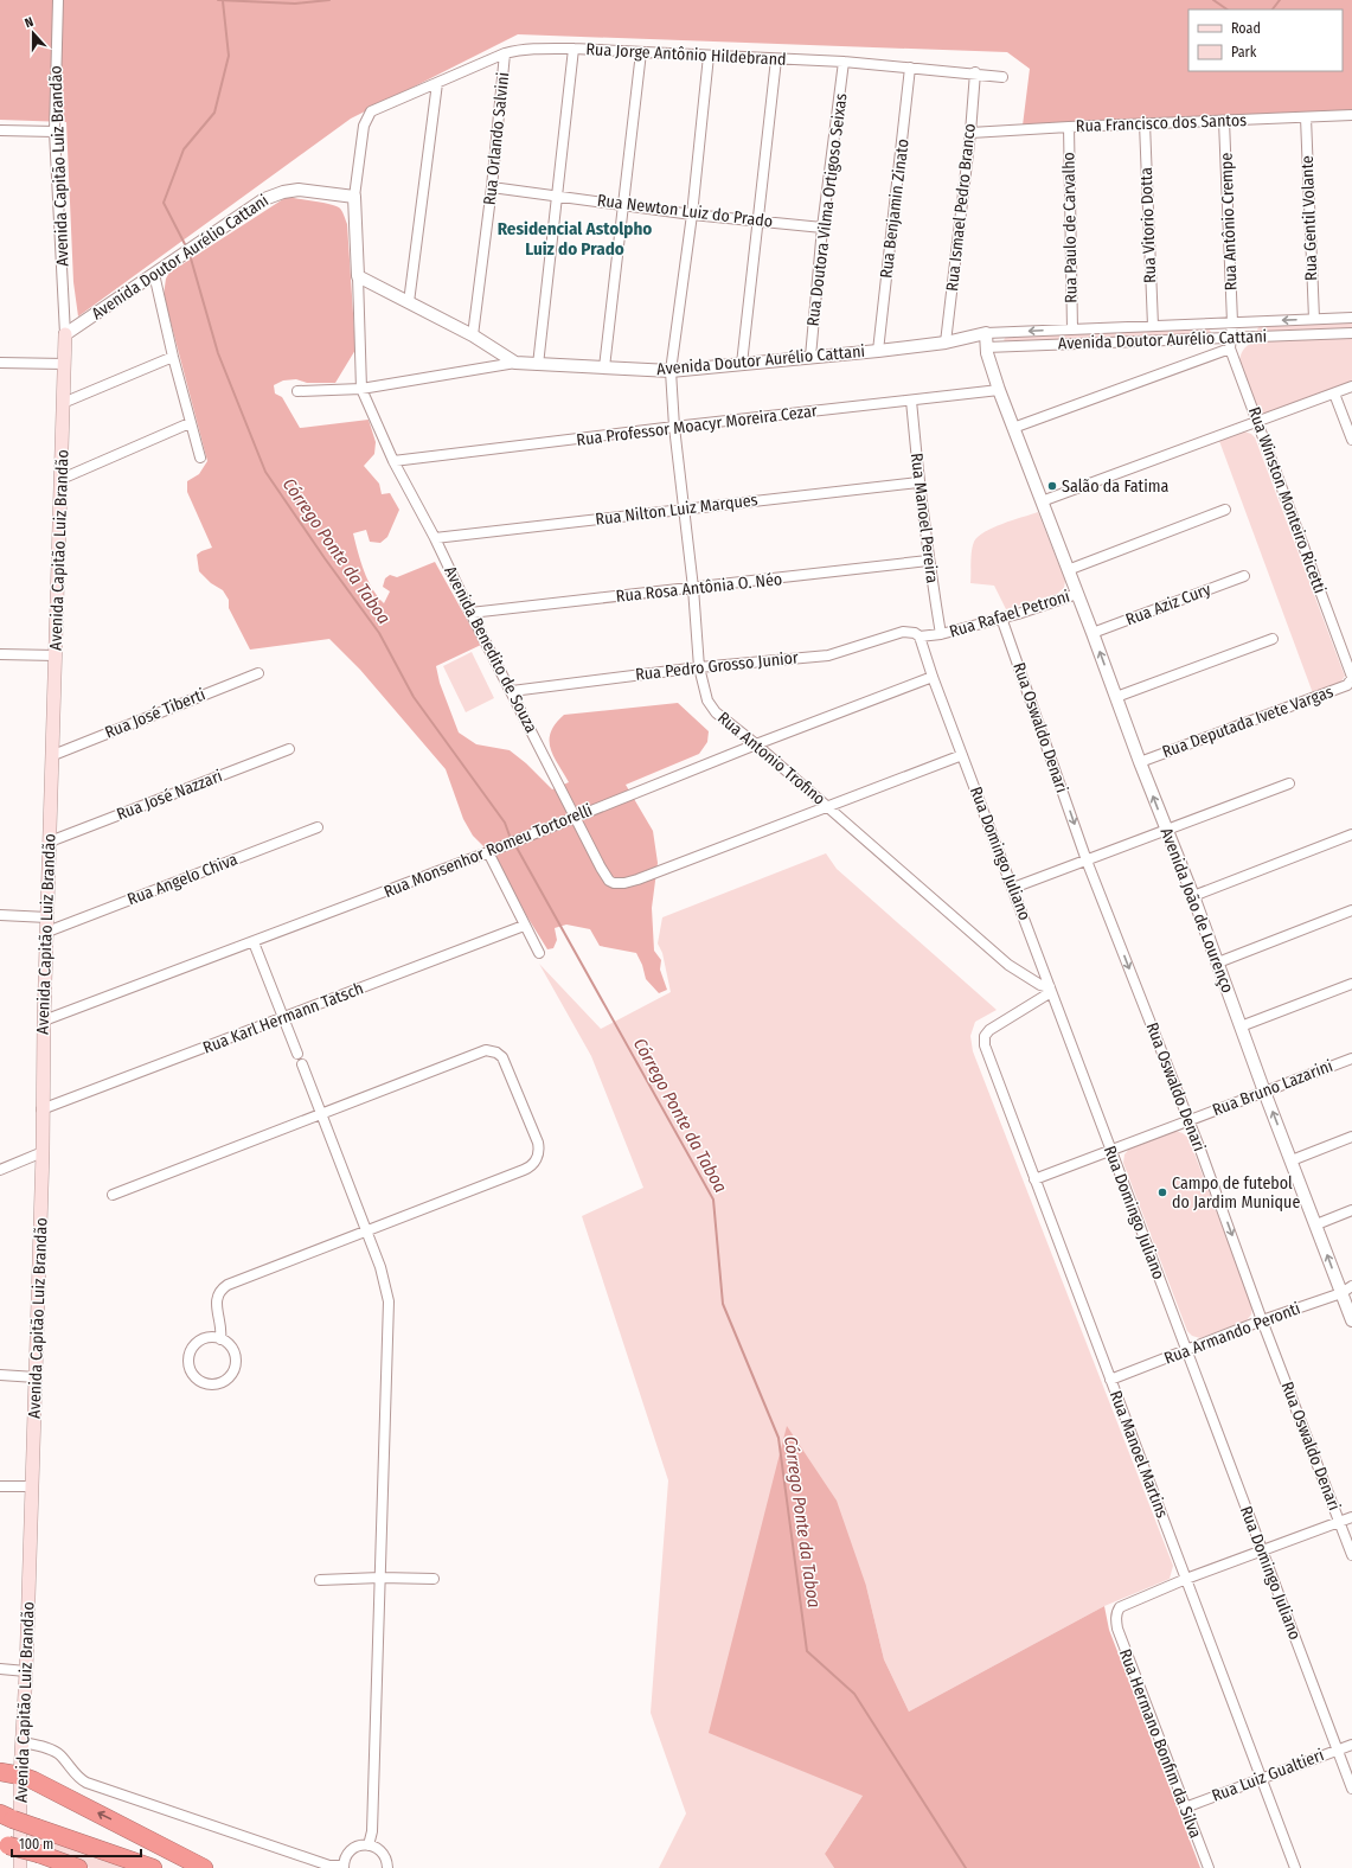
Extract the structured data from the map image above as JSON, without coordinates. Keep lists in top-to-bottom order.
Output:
{
  "streets": {
    "main road": ["Avenida Capitão Luiz Brandão"],
    "street": [
      "Rua Jorge Antônio Hildebrand",
      "Rua Francisco dos Santos",
      "Rua Orlando Salvini",
      "Rua Ismael Pedro Branco",
      "Rua Benjamin Zinato",
      "Rua Doutora Vilma Ortigoso Seixas",
      "Rua Newton Luiz do Prado",
      "Rua Gentil Volante",
      "Rua Antônio Crempe",
      "Rua Vitorio Dotta",
      "Rua Paulo de Carvalho",
      "Avenida Doutor Aurélio Cattani",
      "Rua Professor Moacyr Moreira Cezar",
      "Rua Winston Monteiro Ricetti",
      "Rua Nilton Luiz Marques",
      "Rua Manoel Pereira",
      "Rua Rosa Antônia O. Néo",
      "Rua Aziz Cury",
      "Rua Rafael Petroni",
      "Avenida Benedito de Souza",
      "Rua Pedro Grosso Junior",
      "Rua José Tiberti",
      "Rua Deputada Ivete Vargas",
      "Rua Oswaldo Denari",
      "Rua Antonio Trofino",
      "Rua José Nazzari",
      "Rua Monsenhor Romeu Tortorelli",
      "Rua Domingo Juliano",
      "Rua Angelo Chiva",
      "Avenida João de Lourenço",
      "Rua Karl Hermann Tatsch",
      "Rua Bruno Lazarini",
      "Rua Armando Peronti",
      "Rua Manoel Martins",
      "Rua Hermano Bonfim da Silva",
      "Rua Luiz Gualtieri"
    ]
  },
  "crossings": [
    ["Rua Jorge Antônio Hildebrand", "Rua Orlando Salvini"],
    ["Rua Jorge Antônio Hildebrand", "Rua Ismael Pedro Branco"],
    ["Rua Jorge Antônio Hildebrand", "Rua Benjamin Zinato"],
    ["Rua Jorge Antônio Hildebrand", "Rua Doutora Vilma Ortigoso Seixas"],
    ["Rua Jorge Antônio Hildebrand", "Avenida Doutor Aurélio Cattani"],
    ["Rua Jorge Antônio Hildebrand", "Rua Antonio Trofino"],
    ["Rua Francisco dos Santos", "Rua Ismael Pedro Branco"],
    ["Rua Francisco dos Santos", "Rua Gentil Volante"],
    ["Rua Francisco dos Santos", "Rua Antônio Crempe"],
    ["Rua Francisco dos Santos", "Rua Vitorio Dotta"],
    ["Rua Francisco dos Santos", "Rua Paulo de Carvalho"],
    ["Rua Orlando Salvini", "Rua Newton Luiz do Prado"],
    ["Rua Orlando Salvini", "Avenida Doutor Aurélio Cattani"],
    ["Avenida Capitão Luiz Brandão", "Avenida Doutor Aurélio Cattani"],
    ["Avenida Capitão Luiz Brandão", "Rua José Tiberti"],
    ["Avenida Capitão Luiz Brandão", "Rua José Nazzari"],
    ["Avenida Capitão Luiz Brandão", "Rua Monsenhor Romeu Tortorelli"],
    ["Avenida Capitão Luiz Brandão", "Rua Angelo Chiva"],
    ["Avenida Capitão Luiz Brandão", "Rua Karl Hermann Tatsch"],
    ["Rua Ismael Pedro Branco", "Avenida Doutor Aurélio Cattani"],
    ["Rua Benjamin Zinato", "Avenida Doutor Aurélio Cattani"],
    ["Rua Doutora Vilma Ortigoso Seixas", "Rua Newton Luiz do Prado"],
    ["Rua Doutora Vilma Ortigoso Seixas", "Avenida Doutor Aurélio Cattani"],
    ["Rua Newton Luiz do Prado", "Rua Antonio Trofino"],
    ["Rua Gentil Volante", "Avenida Doutor Aurélio Cattani"],
    ["Rua Antônio Crempe", "Avenida Doutor Aurélio Cattani"],
    ["Rua Antônio Crempe", "Rua Winston Monteiro Ricetti"],
    ["Rua Vitorio Dotta", "Avenida Doutor Aurélio Cattani"],
    ["Rua Paulo de Carvalho", "Avenida Doutor Aurélio Cattani"],
    ["Avenida Doutor Aurélio Cattani", "Rua Winston Monteiro Ricetti"],
    ["Avenida Doutor Aurélio Cattani", "Rua Antonio Trofino"],
    ["Avenida Doutor Aurélio Cattani", "Avenida João de Lourenço"],
    ["Rua Professor Moacyr Moreira Cezar", "Rua Manoel Pereira"],
    ["Rua Professor Moacyr Moreira Cezar", "Avenida Benedito de Souza"],
    ["Rua Professor Moacyr Moreira Cezar", "Rua Antonio Trofino"],
    ["Rua Professor Moacyr Moreira Cezar", "Avenida João de Lourenço"],
    ["Rua Winston Monteiro Ricetti", "Rua Deputada Ivete Vargas"],
    ["Rua Nilton Luiz Marques", "Rua Manoel Pereira"],
    ["Rua Nilton Luiz Marques", "Avenida Benedito de Souza"],
    ["Rua Nilton Luiz Marques", "Rua Antonio Trofino"],
    ["Rua Manoel Pereira", "Rua Rosa Antônia O. Néo"],
    ["Rua Manoel Pereira", "Rua Rafael Petroni"],
    ["Rua Rosa Antônia O. Néo", "Avenida Benedito de Souza"],
    ["Rua Rosa Antônia O. Néo", "Rua Antonio Trofino"],
    ["Rua Aziz Cury", "Avenida João de Lourenço"],
    ["Rua Rafael Petroni", "Rua Pedro Grosso Junior"],
    ["Rua Rafael Petroni", "Rua Oswaldo Denari"],
    ["Rua Rafael Petroni", "Rua Domingo Juliano"],
    ["Rua Rafael Petroni", "Avenida João de Lourenço"],
    ["Avenida Benedito de Souza", "Rua Pedro Grosso Junior"],
    ["Avenida Benedito de Souza", "Rua Antonio Trofino"],
    ["Avenida Benedito de Souza", "Rua Monsenhor Romeu Tortorelli"],
    ["Rua Pedro Grosso Junior", "Rua Antonio Trofino"],
    ["Rua Pedro Grosso Junior", "Rua Domingo Juliano"],
    ["Rua Deputada Ivete Vargas", "Avenida João de Lourenço"],
    ["Rua Oswaldo Denari", "Rua Bruno Lazarini"],
    ["Rua Oswaldo Denari", "Rua Armando Peronti"],
    ["Rua Antonio Trofino", "Rua Monsenhor Romeu Tortorelli"],
    ["Rua Antonio Trofino", "Rua Domingo Juliano"],
    ["Rua Antonio Trofino", "Rua Manoel Martins"],
    ["Rua Monsenhor Romeu Tortorelli", "Rua Domingo Juliano"],
    ["Rua Domingo Juliano", "Rua Bruno Lazarini"],
    ["Rua Domingo Juliano", "Rua Armando Peronti"],
    ["Rua Domingo Juliano", "Rua Manoel Martins"],
    ["Rua Domingo Juliano", "Rua Luiz Gualtieri"],
    ["Avenida João de Lourenço", "Rua Bruno Lazarini"],
    ["Avenida João de Lourenço", "Rua Armando Peronti"],
    ["Rua Bruno Lazarini", "Rua Manoel Martins"],
    ["Rua Armando Peronti", "Rua Manoel Martins"],
    ["Rua Manoel Martins", "Rua Hermano Bonfim da Silva"],
    ["Rua Manoel Martins", "Rua Luiz Gualtieri"],
    ["Rua Hermano Bonfim da Silva", "Rua Luiz Gualtieri"]
  ],
  "one_way": ["Rua Oswaldo Denari"],
  "districts": ["Residencial Astolpho Luiz do Prado"],
  "water": ["Córrego Ponte da Taboa"],
  "places": ["Salão da Fatima", "Campo de futebol do Jardim Munique"],
  "legend": ["Road", "Park"],
  "scale_bar": "100 m",
  "north": "top"
}
